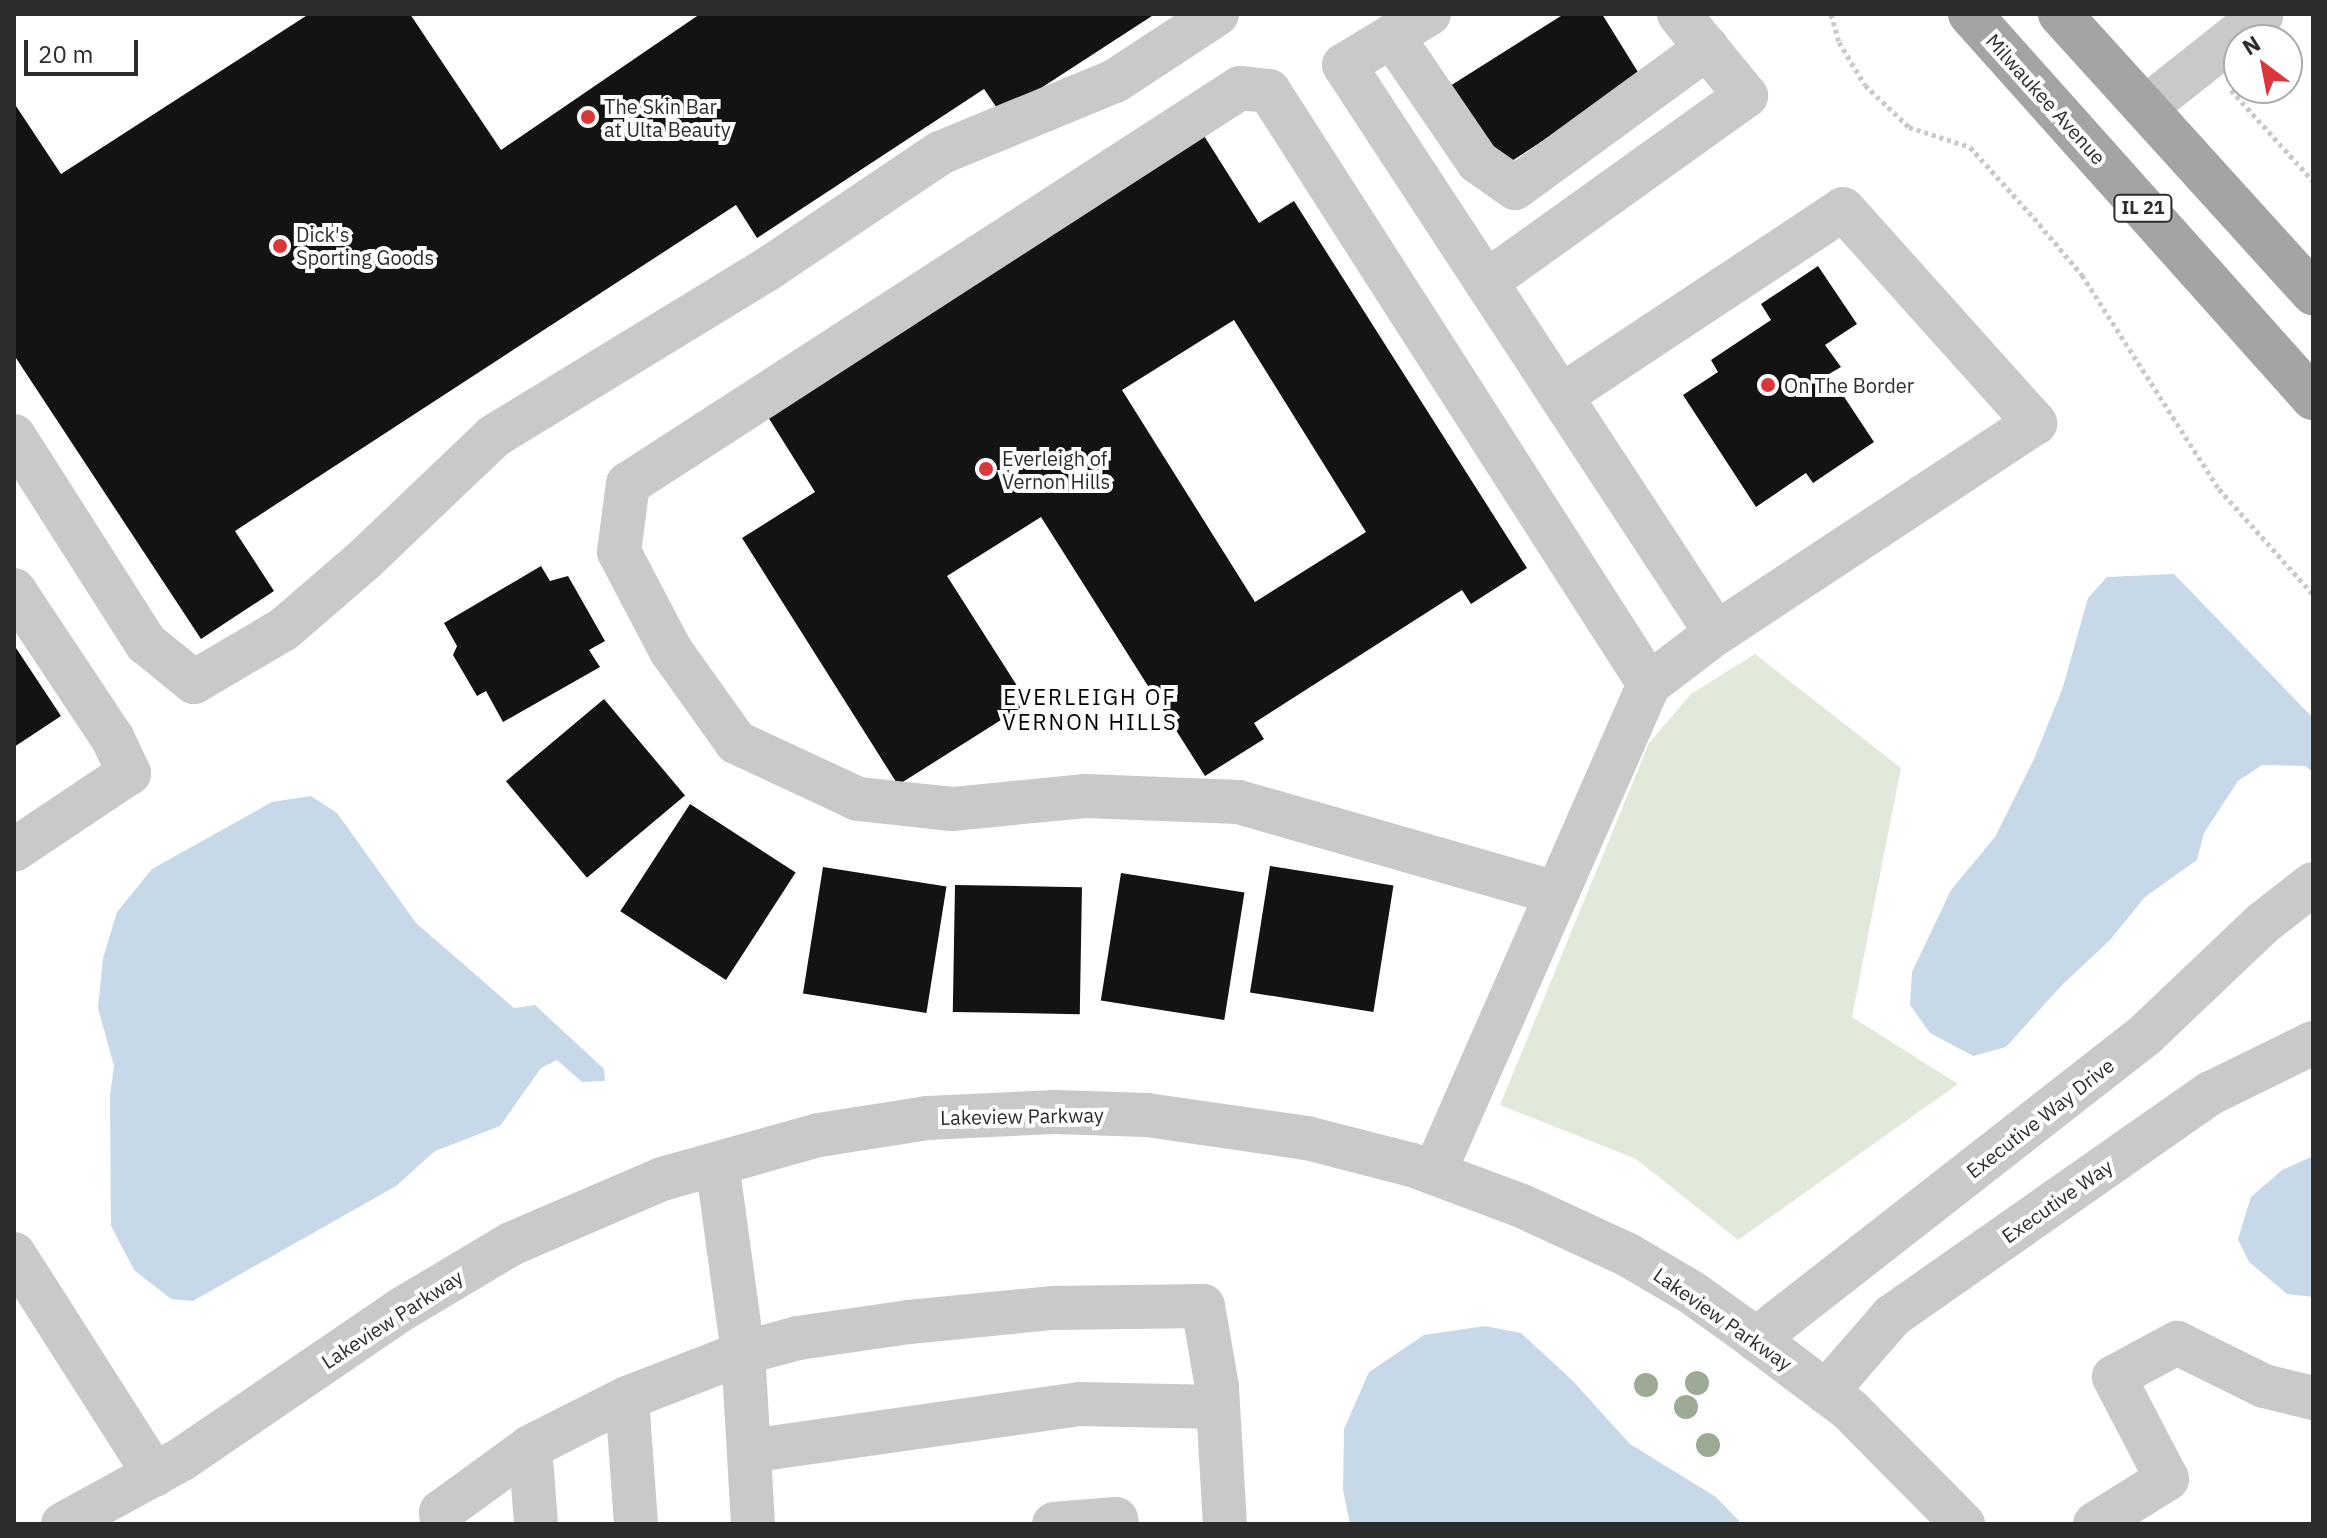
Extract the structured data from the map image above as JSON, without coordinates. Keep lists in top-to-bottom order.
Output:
{
  "streets": {
    "main road": ["Milwaukee Avenue", "IL 21"],
    "street": ["Lakeview Parkway", "Executive Way Drive", "Executive Way"]
  },
  "crossings": [
    ["Lakeview Parkway", "Executive Way Drive"],
    ["Lakeview Parkway", "Executive Way"]
  ],
  "districts": ["EVERLEIGH OF VERNON HILLS"],
  "places": [
    "The Skin Bar at Ulta Beauty",
    "Dick's Sporting Goods",
    "On The Border",
    "Everleigh of Vernon Hills"
  ],
  "scale_bar": "20 m",
  "north": "top left"
}
